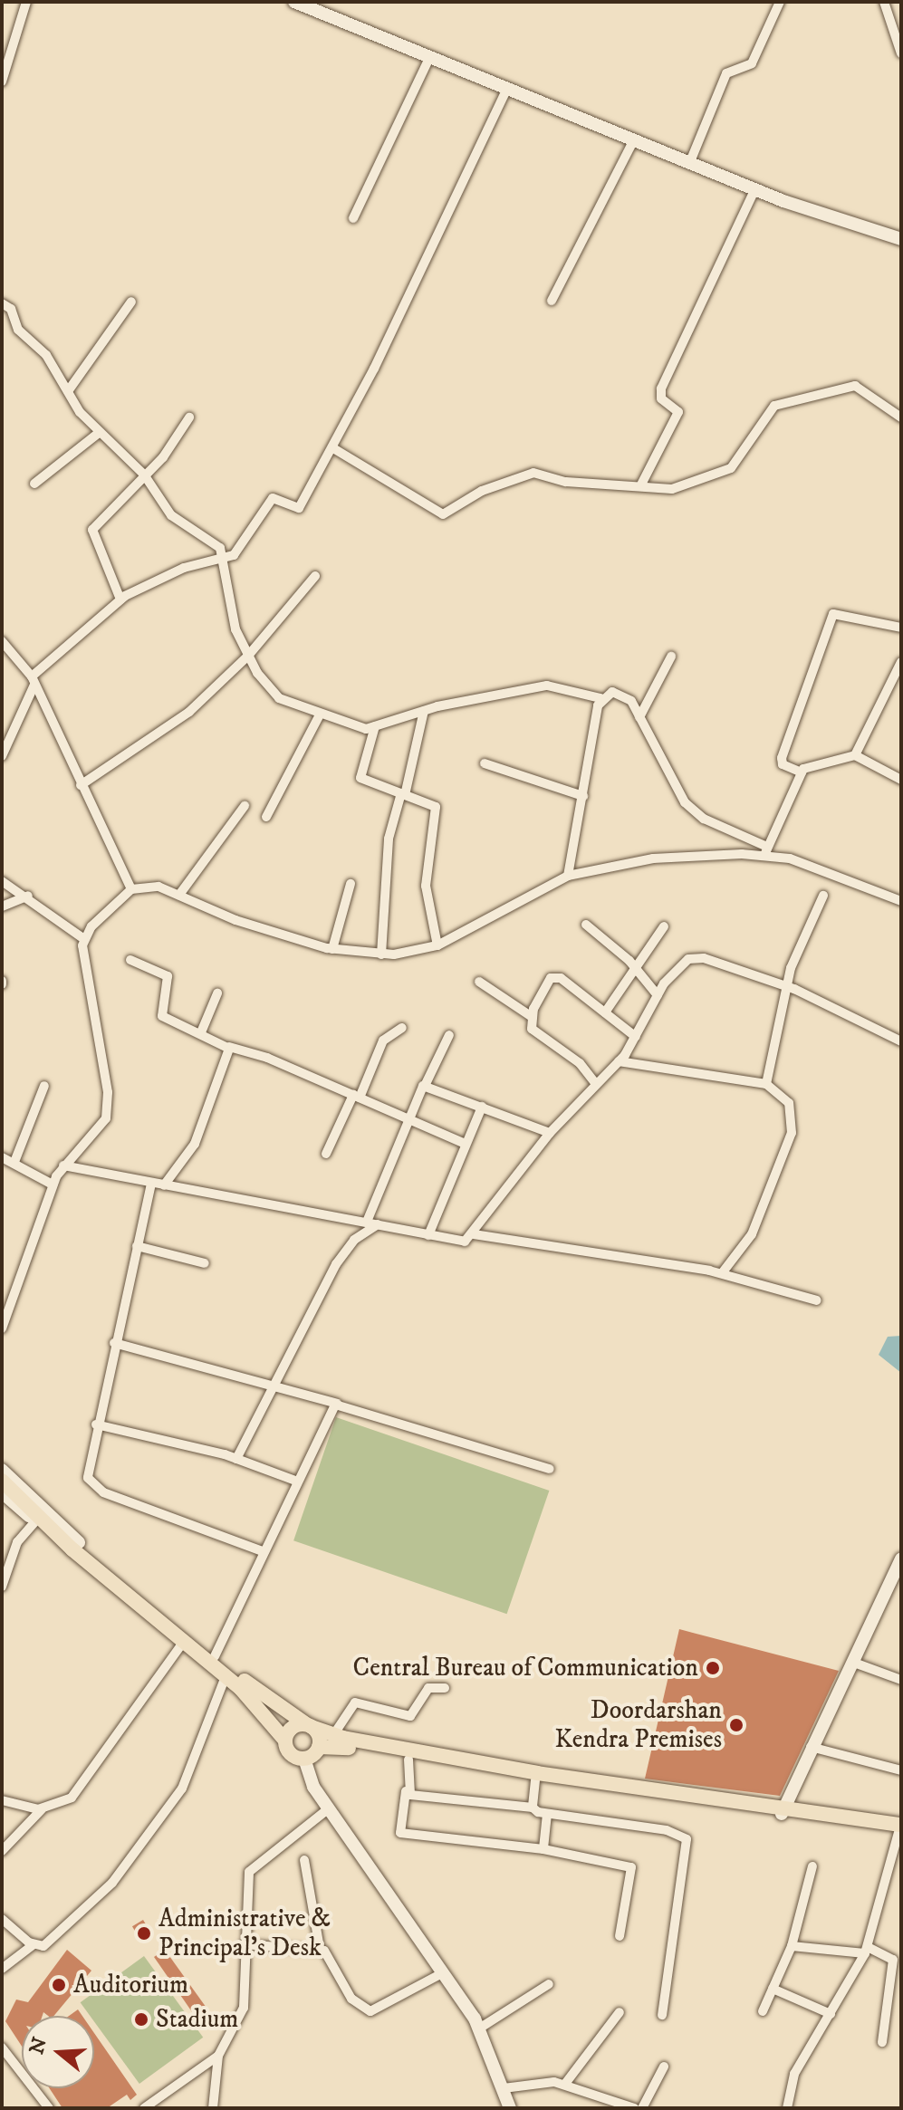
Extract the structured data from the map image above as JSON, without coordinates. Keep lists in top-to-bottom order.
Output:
{
  "places": [
    "Central Bureau of Communication",
    "Doordarshan Kendra Premises",
    "Administrative & Principal's Desk",
    "Auditorium",
    "Stadium"
  ],
  "north": "left"
}
